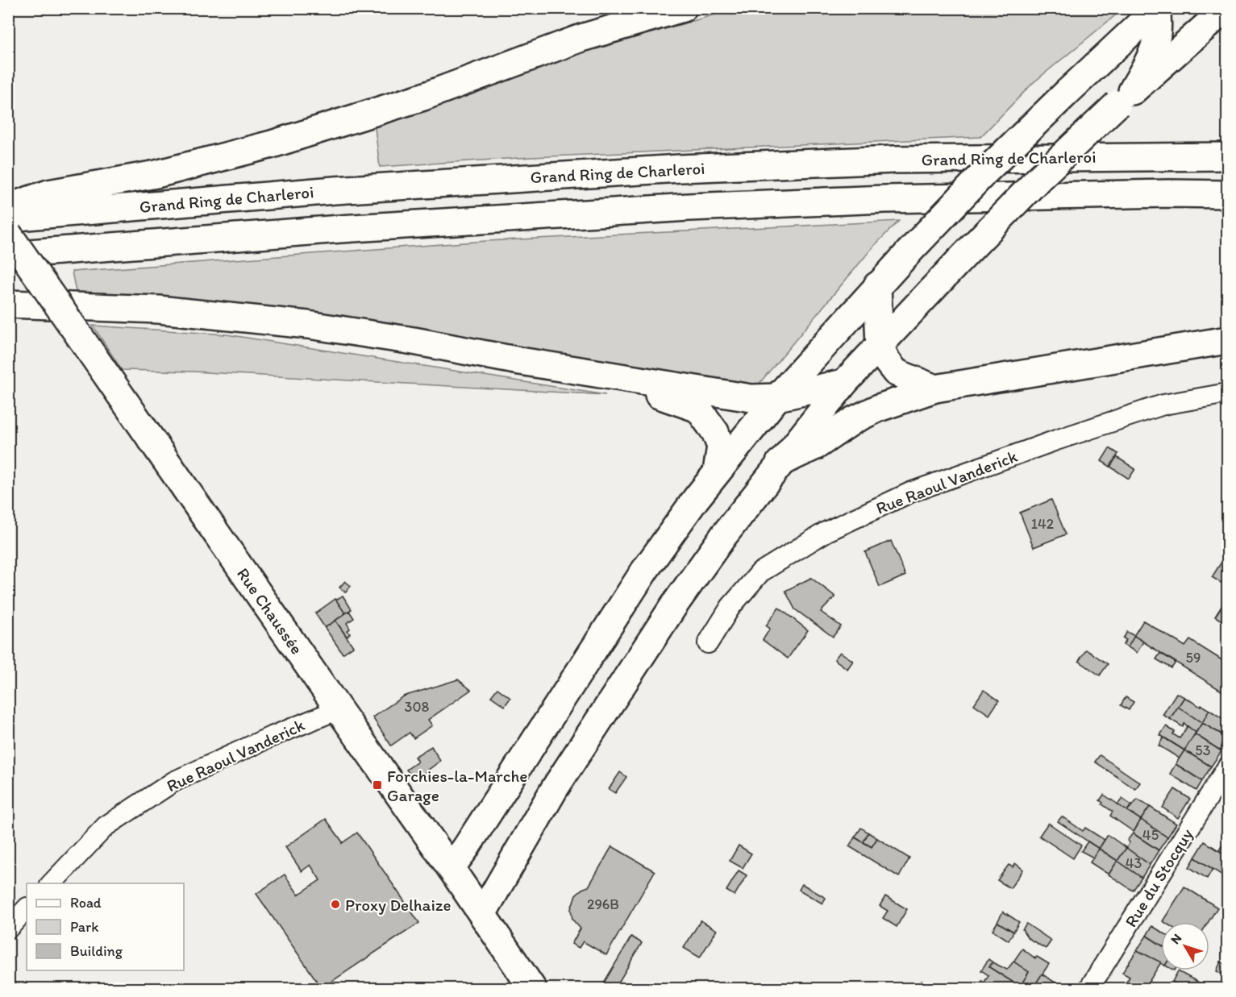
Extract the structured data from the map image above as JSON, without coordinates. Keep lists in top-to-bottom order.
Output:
{
  "streets": {
    "main road": ["Grand Ring de Charleroi", "Rue Chaussée"],
    "street": ["Rue Raoul Vanderick", "Rue du Stocquy"]
  },
  "crossings": [
    ["Rue Raoul Vanderick", "Rue Chaussée"]
  ],
  "places": {
    "transit": ["Forchies-la-Marche Garage"],
    "other": ["Proxy Delhaize"]
  },
  "house_numbers": [
    "142",
    "59",
    "308",
    "53",
    "45",
    "43",
    "296B"
  ],
  "legend": ["Road", "Park", "Building"],
  "north": "top left"
}
